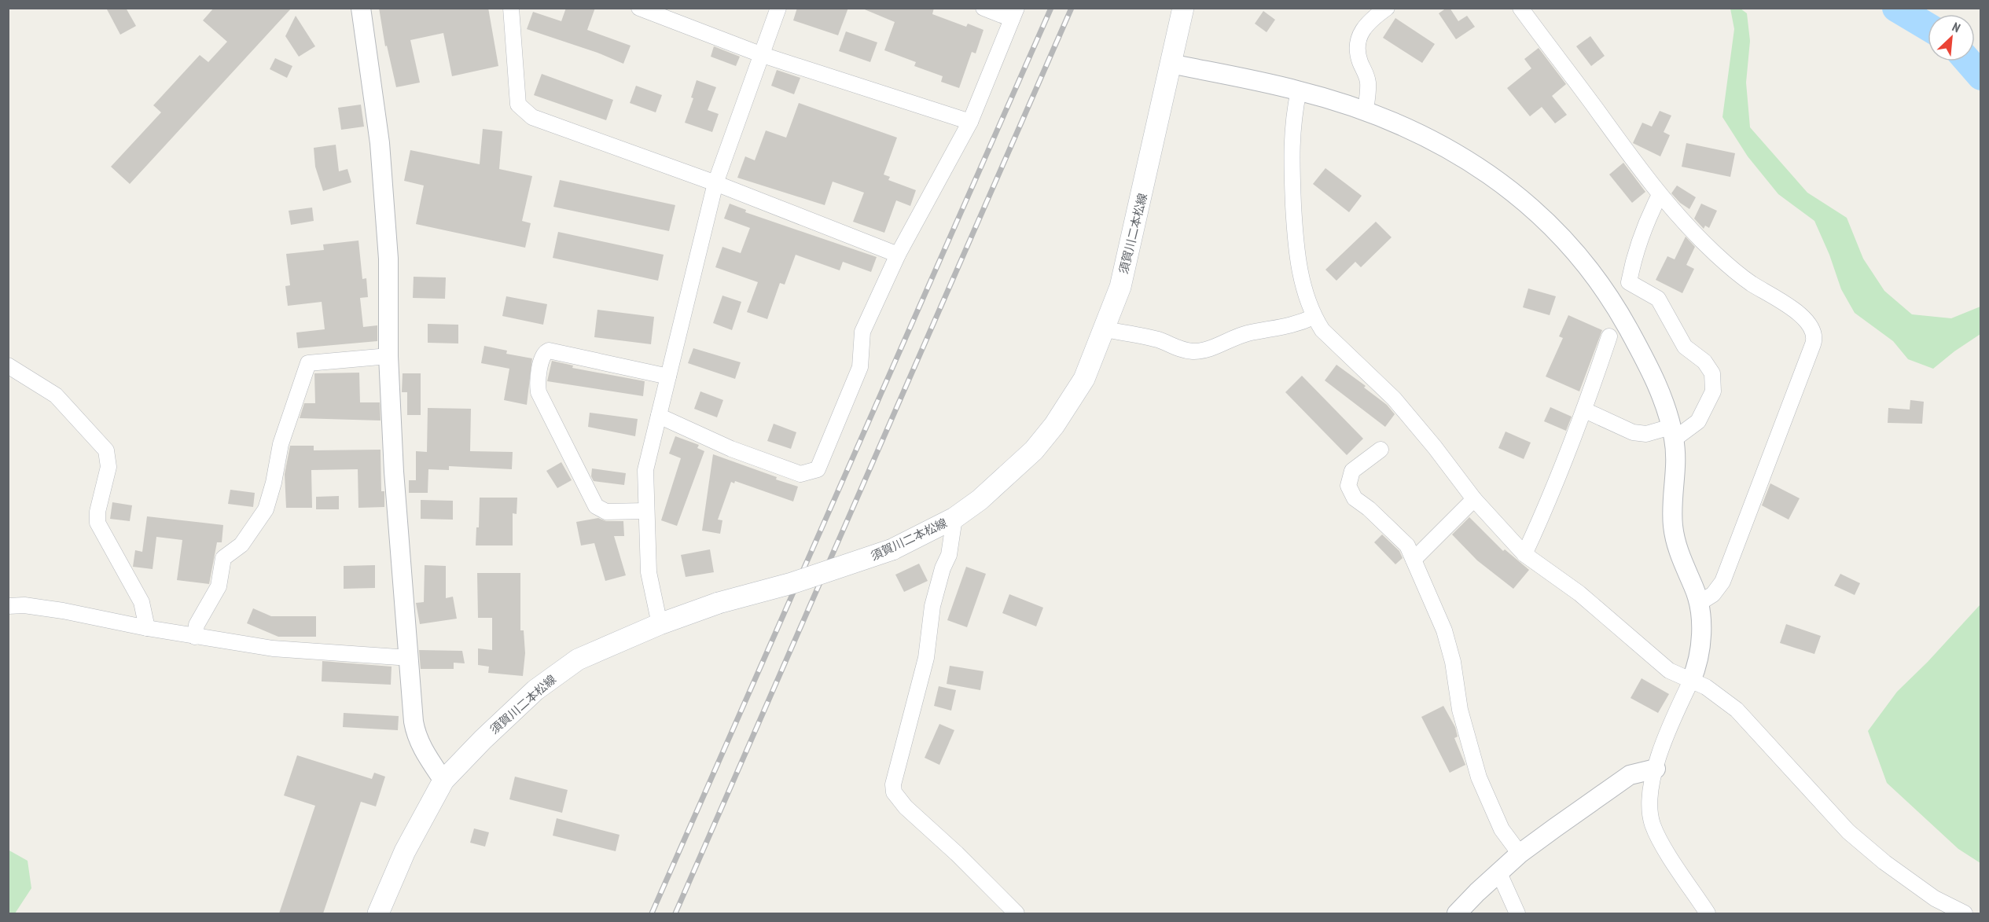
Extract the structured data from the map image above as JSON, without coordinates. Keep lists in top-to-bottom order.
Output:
{
  "streets": {
    "main road": ["須賀川二本松線"]
  },
  "north": "top right"
}
